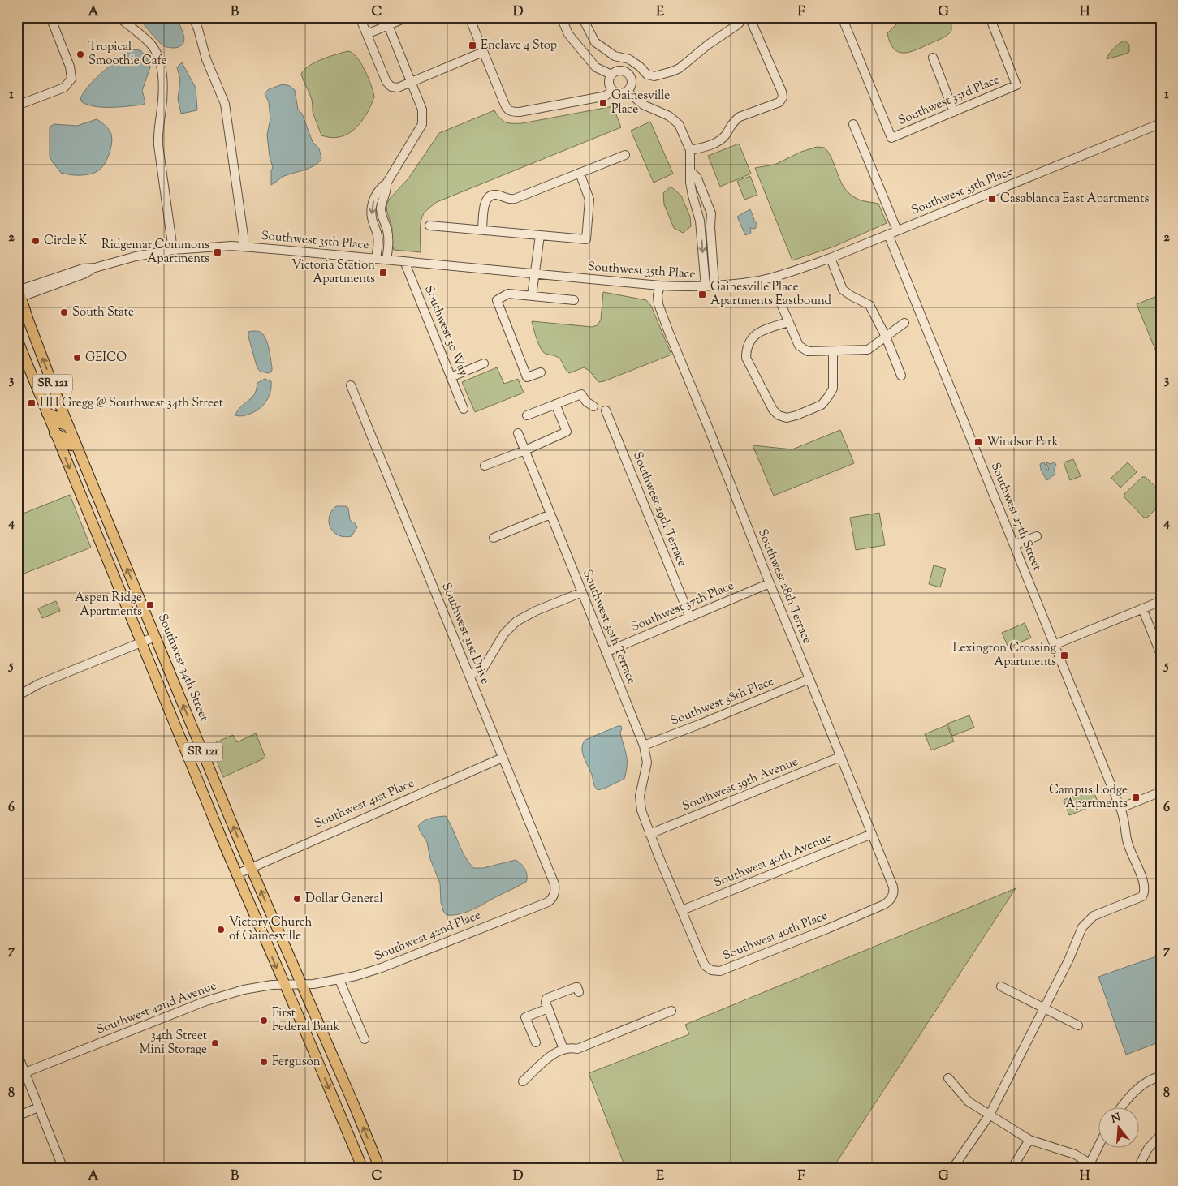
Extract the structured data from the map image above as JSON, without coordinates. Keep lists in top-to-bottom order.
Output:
{
  "streets": {
    "main road": ["SR 121", "Southwest 34th Street"],
    "street": [
      "Southwest 33rd Place",
      "Southwest 35th Place",
      "Southwest 30 Way",
      "Southwest 29th Terrace",
      "Southwest 27th Street",
      "Southwest 28th Terrace",
      "Southwest 37th Place",
      "Southwest 30th Terrace",
      "Southwest 31st Drive",
      "Southwest 38th Place",
      "Southwest 39th Avenue",
      "Southwest 41st Place",
      "Southwest 40th Avenue",
      "Southwest 42nd Place",
      "Southwest 40th Place",
      "Southwest 42nd Avenue"
    ]
  },
  "crossings": [
    ["Southwest 35th Place", "Southwest 30 Way"],
    ["Southwest 35th Place", "Southwest 27th Street"],
    ["Southwest 35th Place", "Southwest 28th Terrace"],
    ["Southwest 35th Place", "Southwest 34th Street"],
    ["SR 121", "Southwest 41st Place"],
    ["SR 121", "Southwest 42nd Avenue"],
    ["Southwest 29th Terrace", "Southwest 37th Place"],
    ["Southwest 28th Terrace", "Southwest 37th Place"],
    ["Southwest 28th Terrace", "Southwest 38th Place"],
    ["Southwest 28th Terrace", "Southwest 39th Avenue"],
    ["Southwest 28th Terrace", "Southwest 40th Avenue"],
    ["Southwest 28th Terrace", "Southwest 40th Place"],
    ["Southwest 37th Place", "Southwest 30th Terrace"],
    ["Southwest 30th Terrace", "Southwest 38th Place"],
    ["Southwest 30th Terrace", "Southwest 39th Avenue"],
    ["Southwest 30th Terrace", "Southwest 40th Place"],
    ["Southwest 31st Drive", "Southwest 41st Place"],
    ["Southwest 31st Drive", "Southwest 42nd Place"],
    ["Southwest 34th Street", "Southwest 41st Place"],
    ["Southwest 34th Street", "Southwest 42nd Place"],
    ["Southwest 34th Street", "Southwest 42nd Avenue"],
    ["Southwest 39th Avenue", "Southwest 40th Place"],
    ["Southwest 40th Avenue", "Southwest 40th Place"],
    ["Southwest 42nd Place", "Southwest 42nd Avenue"]
  ],
  "places": {
    "transit": [
      "Enclave 4 Stop",
      "Gainesville Place",
      "Casablanca East Apartments",
      "Ridgemar Commons Apartments",
      "Victoria Station Apartments",
      "Gainesville Place Apartments Eastbound",
      "HH Gregg @ Southwest 34th Street",
      "Windsor Park",
      "Aspen Ridge Apartments",
      "Lexington Crossing Apartments",
      "Campus Lodge Apartments"
    ],
    "other": [
      "Tropical Smoothie Cafe",
      "Circle K",
      "South State",
      "GEICO",
      "Dollar General",
      "Victory Church of Gainesville",
      "First Federal Bank",
      "34th Street Mini Storage",
      "Ferguson"
    ]
  },
  "north": "top",
  "grid": {
    "columns": [
      "A",
      "B",
      "C",
      "D",
      "E",
      "F",
      "G",
      "H"
    ],
    "rows": [
      "1",
      "2",
      "3",
      "4",
      "5",
      "6",
      "7",
      "8"
    ]
  }
}
